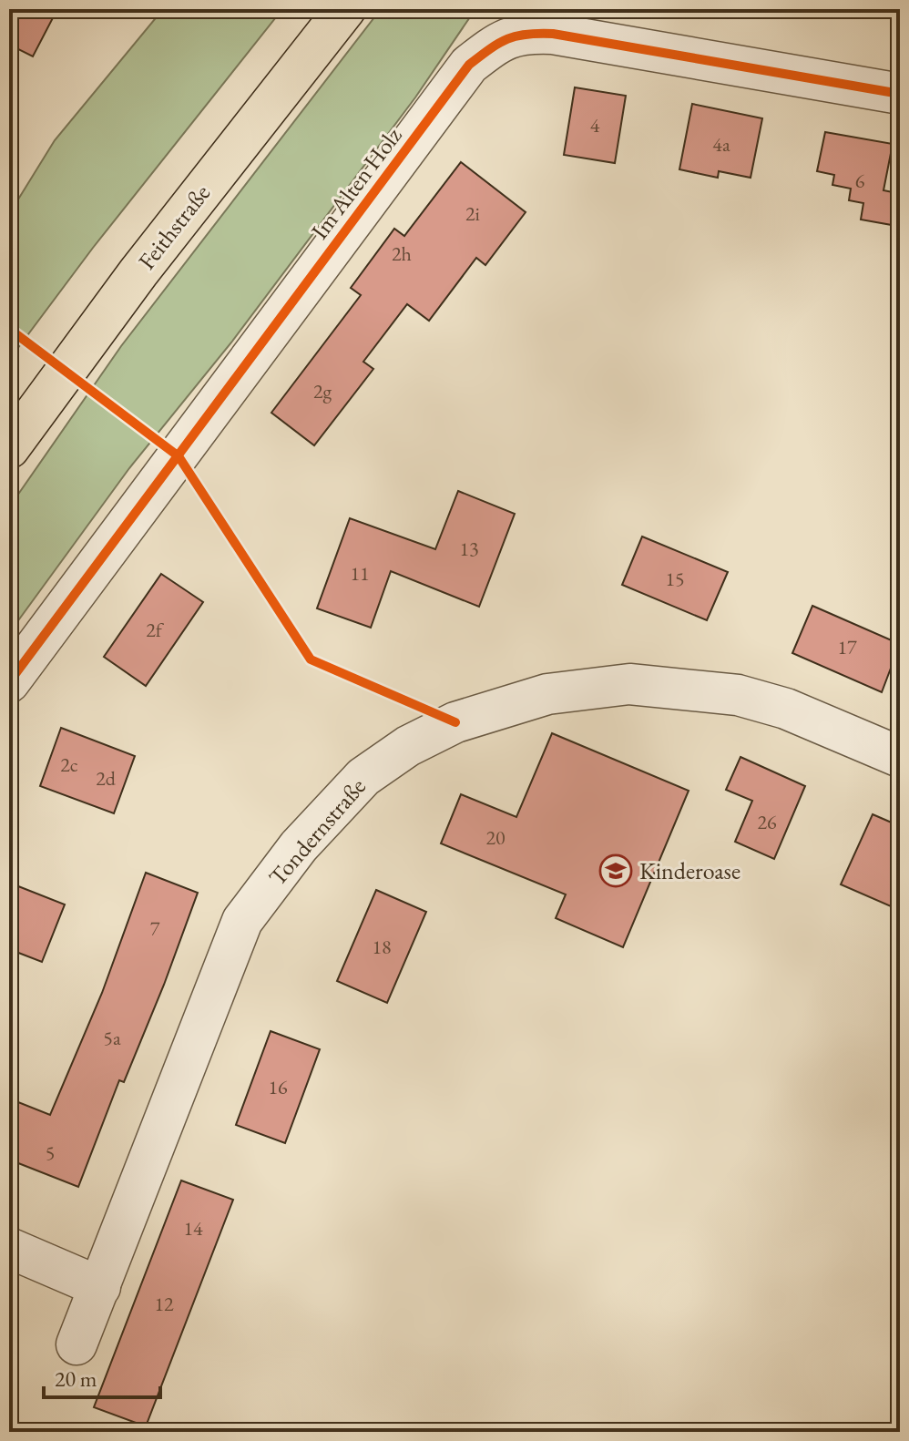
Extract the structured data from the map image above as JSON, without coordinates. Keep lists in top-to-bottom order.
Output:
{
  "streets": {
    "main road": ["Feithstraße"],
    "street": ["Im Alten Holz", "Tondernstraße"]
  },
  "places": {
    "school or university": ["Kinderoase"]
  },
  "house_numbers": [
    "4",
    "4a",
    "6",
    "2i",
    "2h",
    "2g",
    "13",
    "11",
    "15",
    "2f",
    "17",
    "2c",
    "2d",
    "26",
    "20",
    "7",
    "18",
    "5a",
    "16",
    "5",
    "14",
    "12"
  ],
  "scale_bar": "20 m"
}
